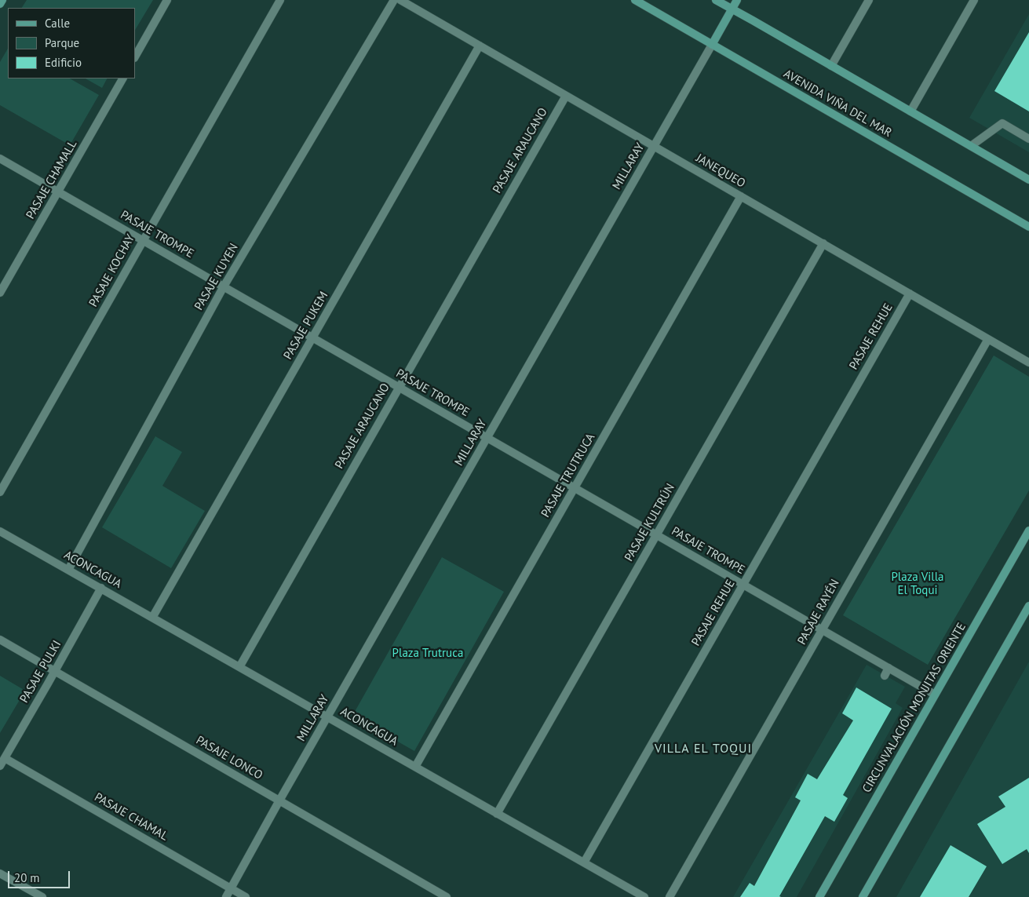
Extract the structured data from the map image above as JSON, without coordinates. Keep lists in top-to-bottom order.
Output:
{
  "streets": {
    "main road": ["AVENIDA VIÑA DEL MAR", "MILLARAY", "CIRCUNVALACIÓN MONJITAS ORIENTE"],
    "street": [
      "PASAJE ARAUCANO",
      "JANEQUEO",
      "PASAJE CHAMALL",
      "PASAJE TROMPE",
      "PASAJE KOCHAY",
      "PASAJE KUYEN",
      "PASAJE PUKEM",
      "PASAJE REHUE",
      "PASAJE TRUTRUCA",
      "PASAJE KULTRÚN",
      "ACONCAGUA",
      "PASAJE RAYÉN",
      "PASAJE PULKI",
      "PASAJE LONCO",
      "PASAJE CHAMAL"
    ]
  },
  "crossings": [
    ["AVENIDA VIÑA DEL MAR", "MILLARAY"],
    ["PASAJE ARAUCANO", "JANEQUEO"],
    ["PASAJE ARAUCANO", "PASAJE TROMPE"],
    ["PASAJE ARAUCANO", "ACONCAGUA"],
    ["MILLARAY", "JANEQUEO"],
    ["MILLARAY", "PASAJE TROMPE"],
    ["MILLARAY", "ACONCAGUA"],
    ["MILLARAY", "PASAJE LONCO"],
    ["MILLARAY", "PASAJE CHAMAL"],
    ["JANEQUEO", "PASAJE PUKEM"],
    ["JANEQUEO", "PASAJE REHUE"],
    ["JANEQUEO", "PASAJE TRUTRUCA"],
    ["JANEQUEO", "PASAJE KULTRÚN"],
    ["JANEQUEO", "PASAJE RAYÉN"],
    ["PASAJE CHAMALL", "PASAJE TROMPE"],
    ["PASAJE TROMPE", "PASAJE KOCHAY"],
    ["PASAJE TROMPE", "PASAJE KUYEN"],
    ["PASAJE TROMPE", "PASAJE PUKEM"],
    ["PASAJE TROMPE", "PASAJE REHUE"],
    ["PASAJE TROMPE", "PASAJE TRUTRUCA"],
    ["PASAJE TROMPE", "PASAJE KULTRÚN"],
    ["PASAJE TROMPE", "PASAJE RAYÉN"],
    ["PASAJE TROMPE", "CIRCUNVALACIÓN MONJITAS ORIENTE"],
    ["PASAJE KUYEN", "ACONCAGUA"],
    ["PASAJE PUKEM", "ACONCAGUA"],
    ["PASAJE REHUE", "ACONCAGUA"],
    ["PASAJE TRUTRUCA", "ACONCAGUA"],
    ["PASAJE KULTRÚN", "ACONCAGUA"],
    ["ACONCAGUA", "PASAJE PULKI"],
    ["PASAJE PULKI", "PASAJE LONCO"],
    ["PASAJE PULKI", "PASAJE CHAMAL"]
  ],
  "districts": ["VILLA EL TOQUI"],
  "parks": ["Plaza Villa El Toqui", "Plaza Trutruca"],
  "legend": ["Calle", "Parque", "Edificio"],
  "scale_bar": "20 m"
}
